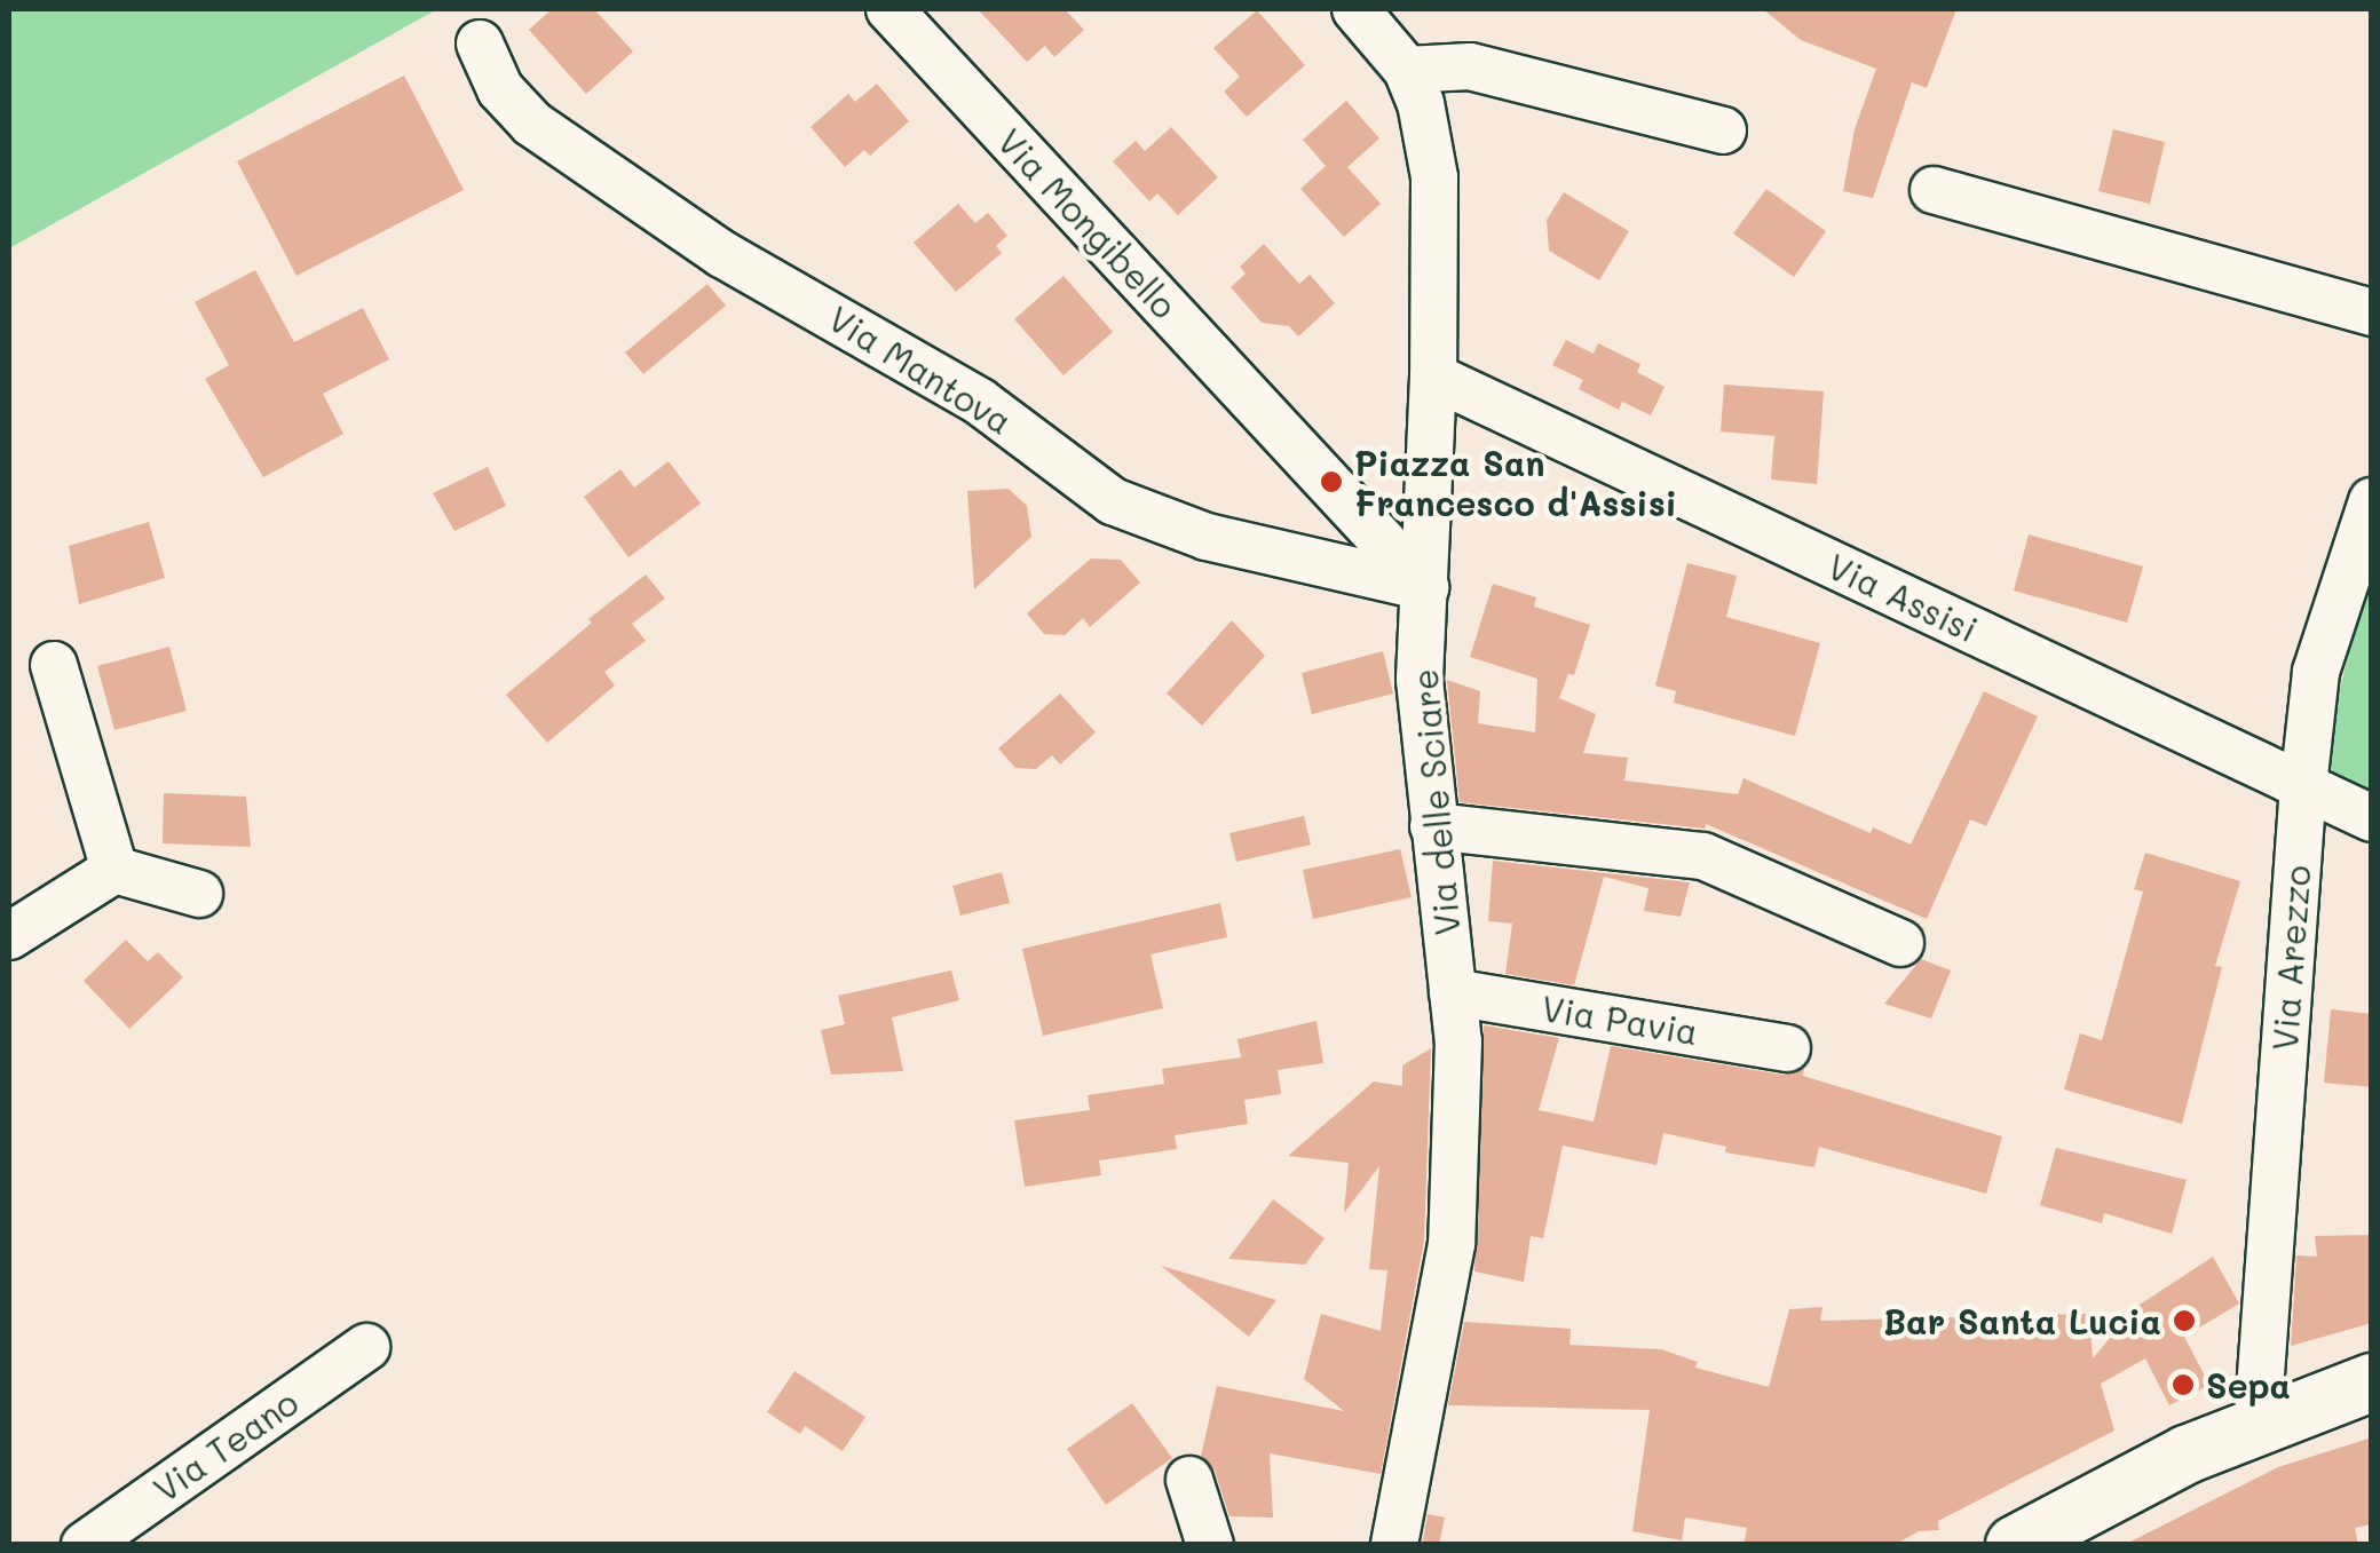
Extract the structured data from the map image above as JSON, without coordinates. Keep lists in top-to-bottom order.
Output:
{
  "streets": {
    "street": [
      "Via Mongibello",
      "Via Mantova",
      "Via Assisi",
      "Via delle Sciare",
      "Via Arezzo",
      "Via Pavia",
      "Via Teano"
    ]
  },
  "crossings": [
    ["Via Mongibello", "Via Mantova"],
    ["Via Mongibello", "Via delle Sciare"],
    ["Via Mantova", "Via delle Sciare"],
    ["Via Assisi", "Via delle Sciare"],
    ["Via Assisi", "Via Arezzo"],
    ["Via delle Sciare", "Via Pavia"]
  ],
  "places": ["Piazza San Francesco d'Assisi", "Bar Santa Lucia", "Sepa"]
}
